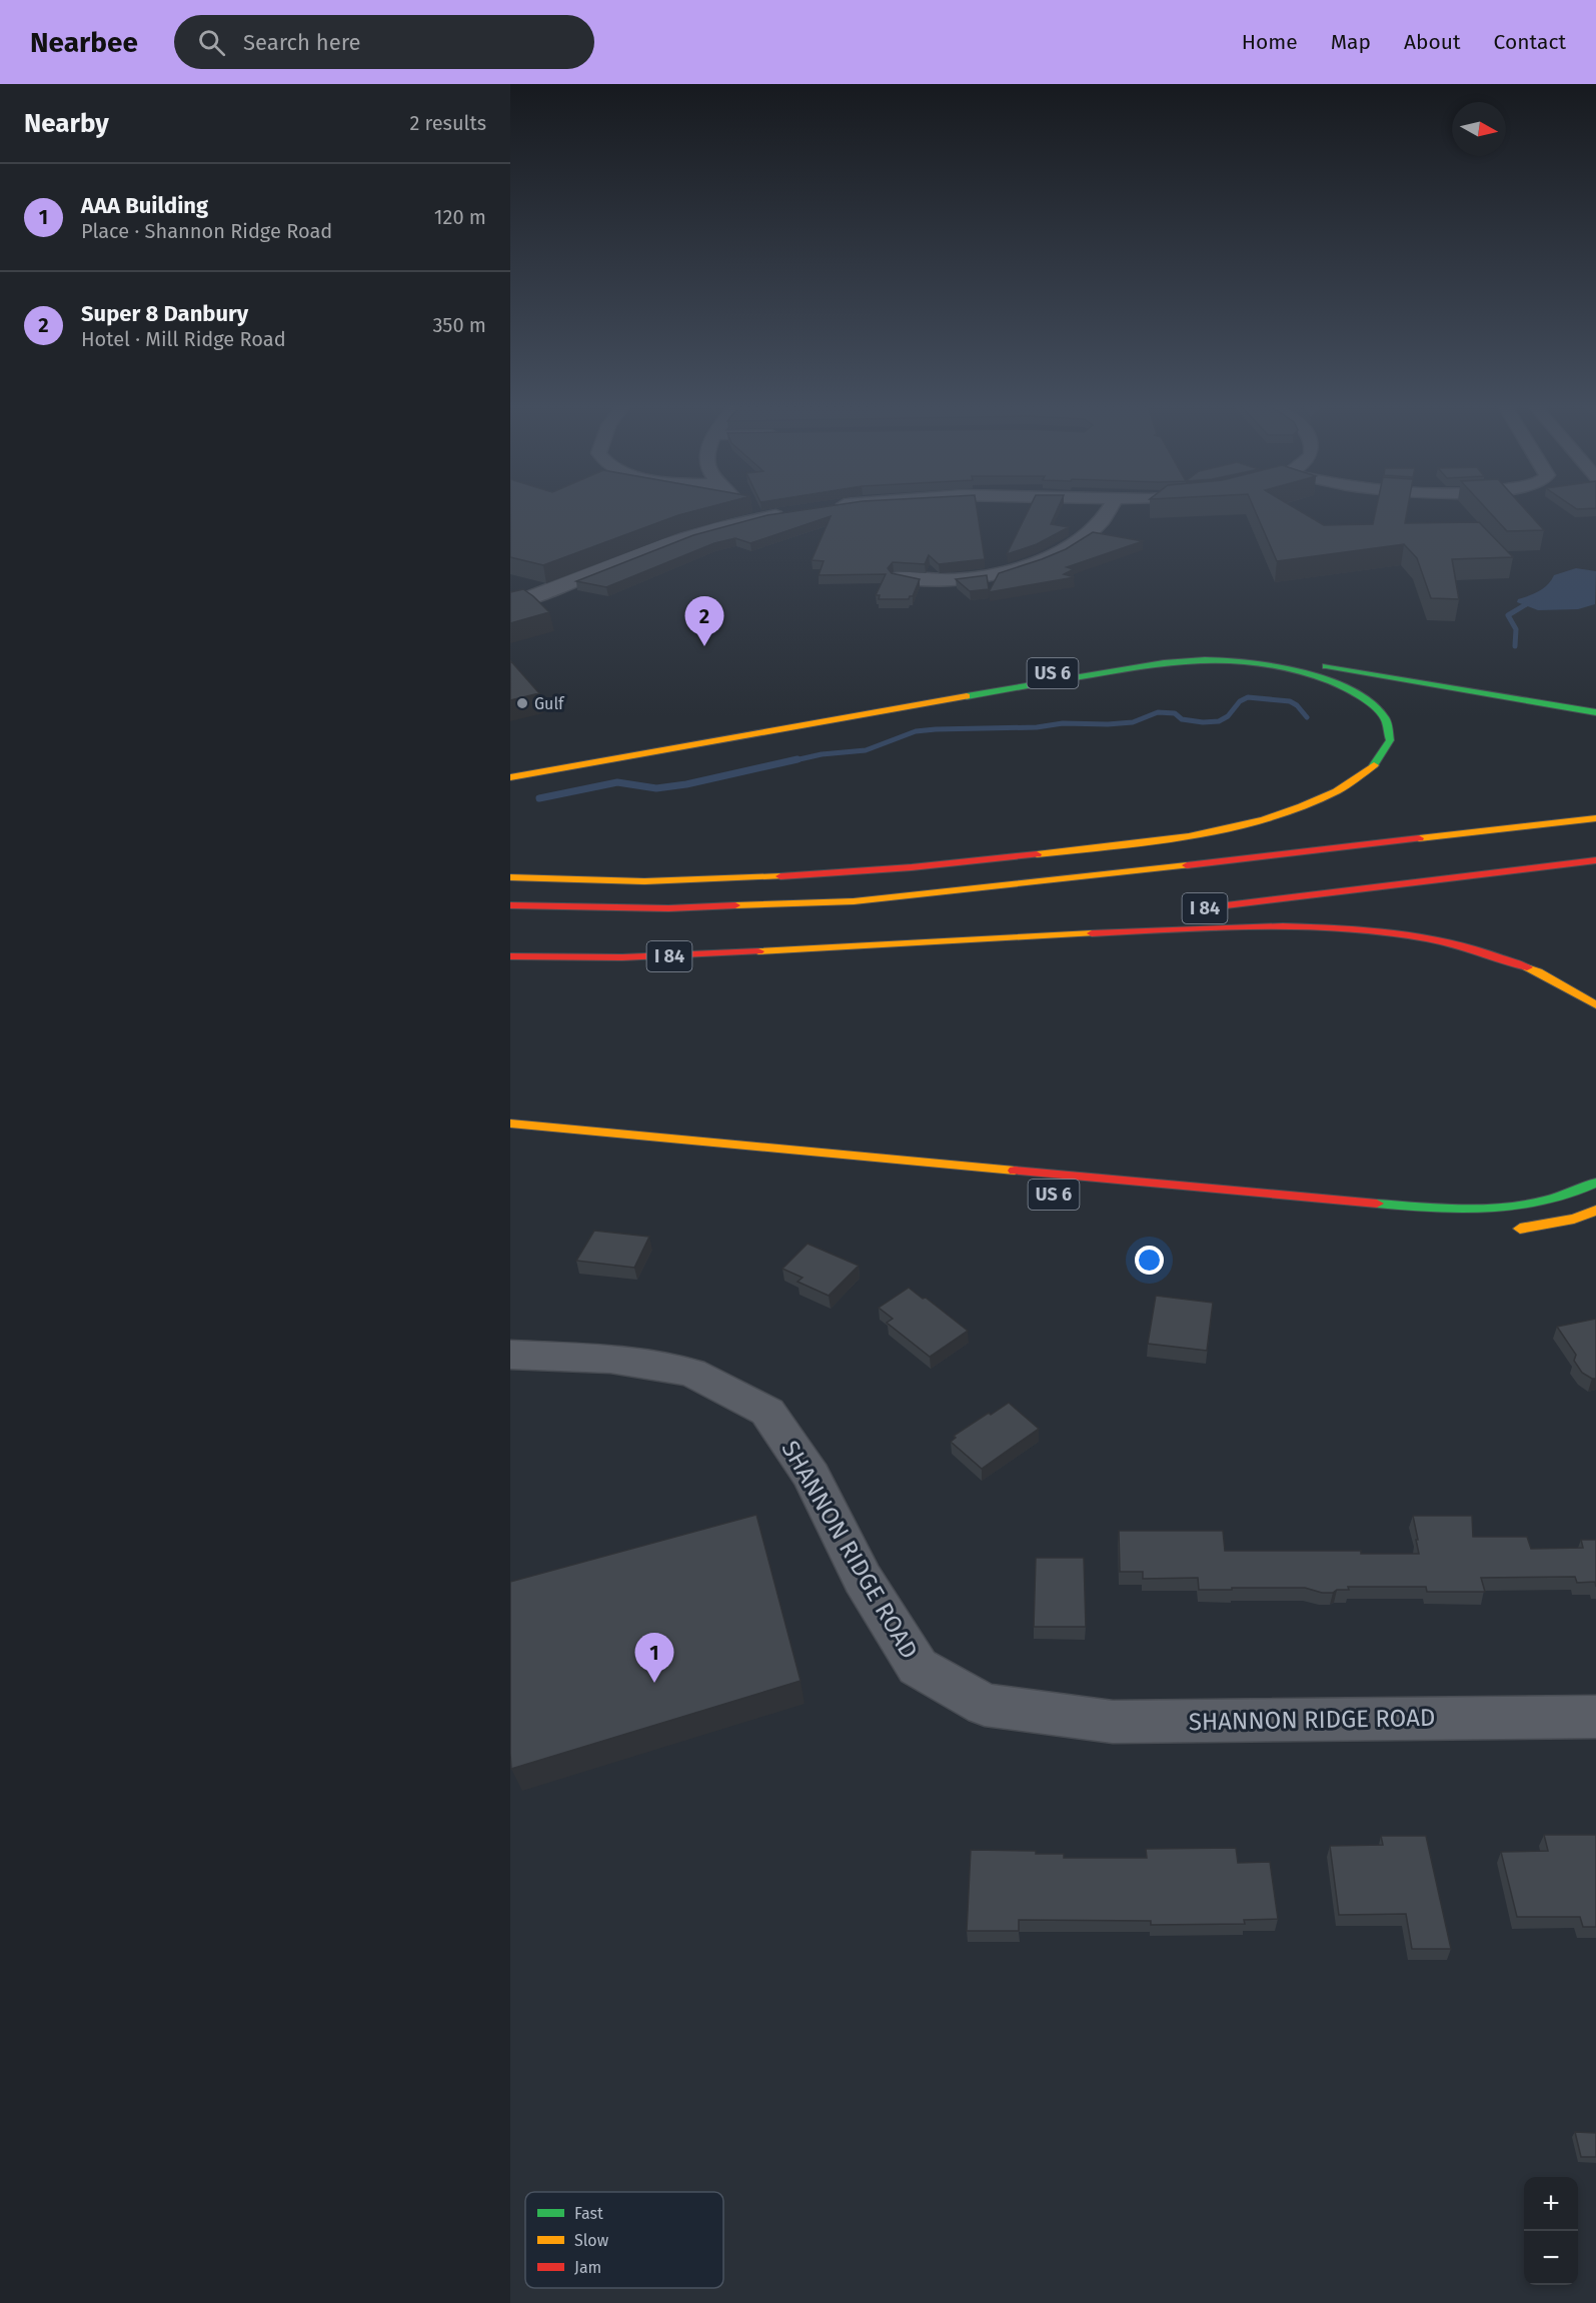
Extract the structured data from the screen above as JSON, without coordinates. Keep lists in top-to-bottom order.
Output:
{
  "streets": {
    "highway": ["US 6", "I 84"],
    "street": ["SHANNON RIDGE ROAD"]
  },
  "places": ["Gulf"],
  "legend": ["Fast", "Slow", "Jam"],
  "north": "right",
  "page": {
    "header": "Nearbee",
    "search": "Search here",
    "nav": [
      "Home",
      "Map",
      "About",
      "Contact"
    ],
    "heading": ["Nearby", "2 results"],
    "list": [
      {
        "mark": "1",
        "name": "AAA Building",
        "note": "Place · Shannon Ridge Road",
        "value": "120 m"
      },
      {
        "mark": "2",
        "name": "Super 8 Danbury",
        "note": "Hotel · Mill Ridge Road",
        "value": "350 m"
      }
    ],
    "pins": ["2", "1"],
    "map_buttons": ["+", "−"]
  }
}
